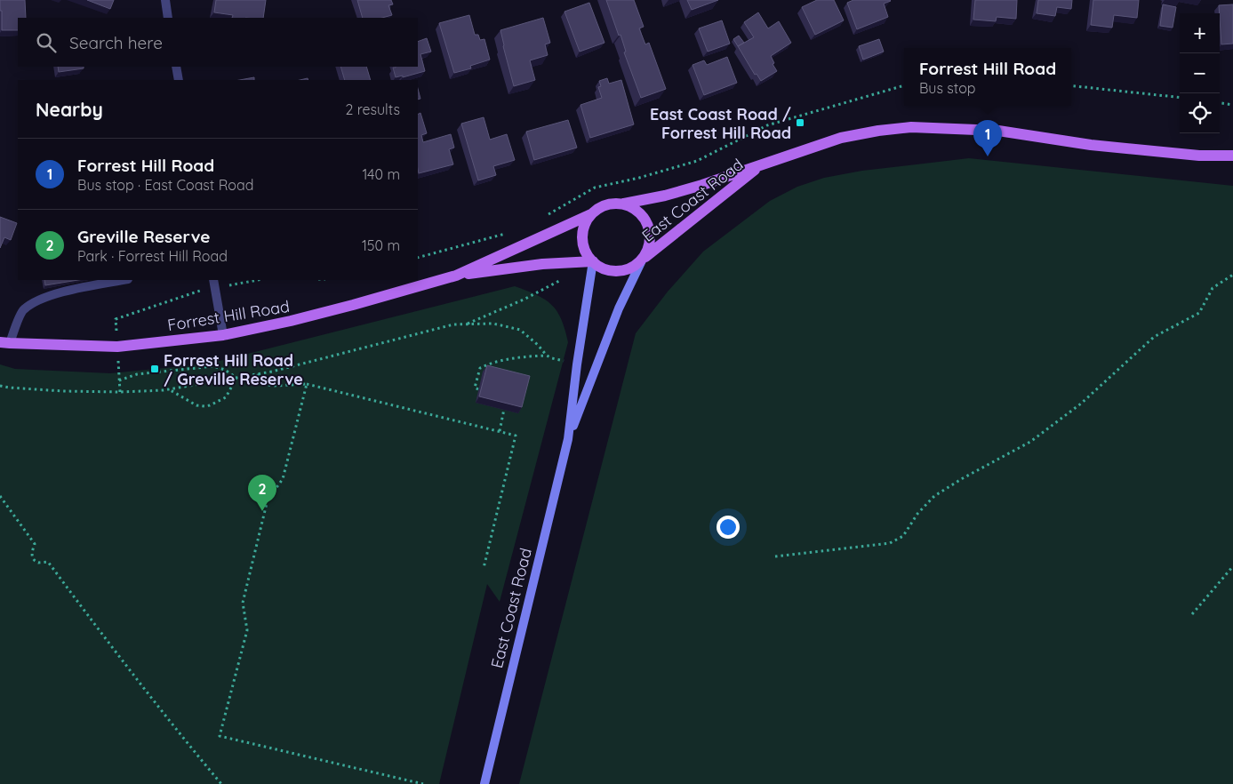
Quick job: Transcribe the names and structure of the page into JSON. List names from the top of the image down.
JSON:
{
  "streets": {
    "main road": ["East Coast Road", "Forrest Hill Road"]
  },
  "crossings": [
    ["East Coast Road", "Forrest Hill Road"]
  ],
  "places": {
    "transit": ["East Coast Road / Forrest Hill Road", "Forrest Hill Road / Greville Reserve"]
  },
  "page": {
    "map_buttons": ["+", "−"],
    "search": "Search here",
    "popup": ["Forrest Hill Road", "Bus stop"],
    "heading": ["Nearby", "2 results"],
    "pins": ["1", "2"],
    "list": [
      {
        "mark": "1",
        "name": "Forrest Hill Road",
        "note": "Bus stop · East Coast Road",
        "value": "140 m"
      },
      {
        "mark": "2",
        "name": "Greville Reserve",
        "note": "Park · Forrest Hill Road",
        "value": "150 m"
      }
    ]
  }
}
